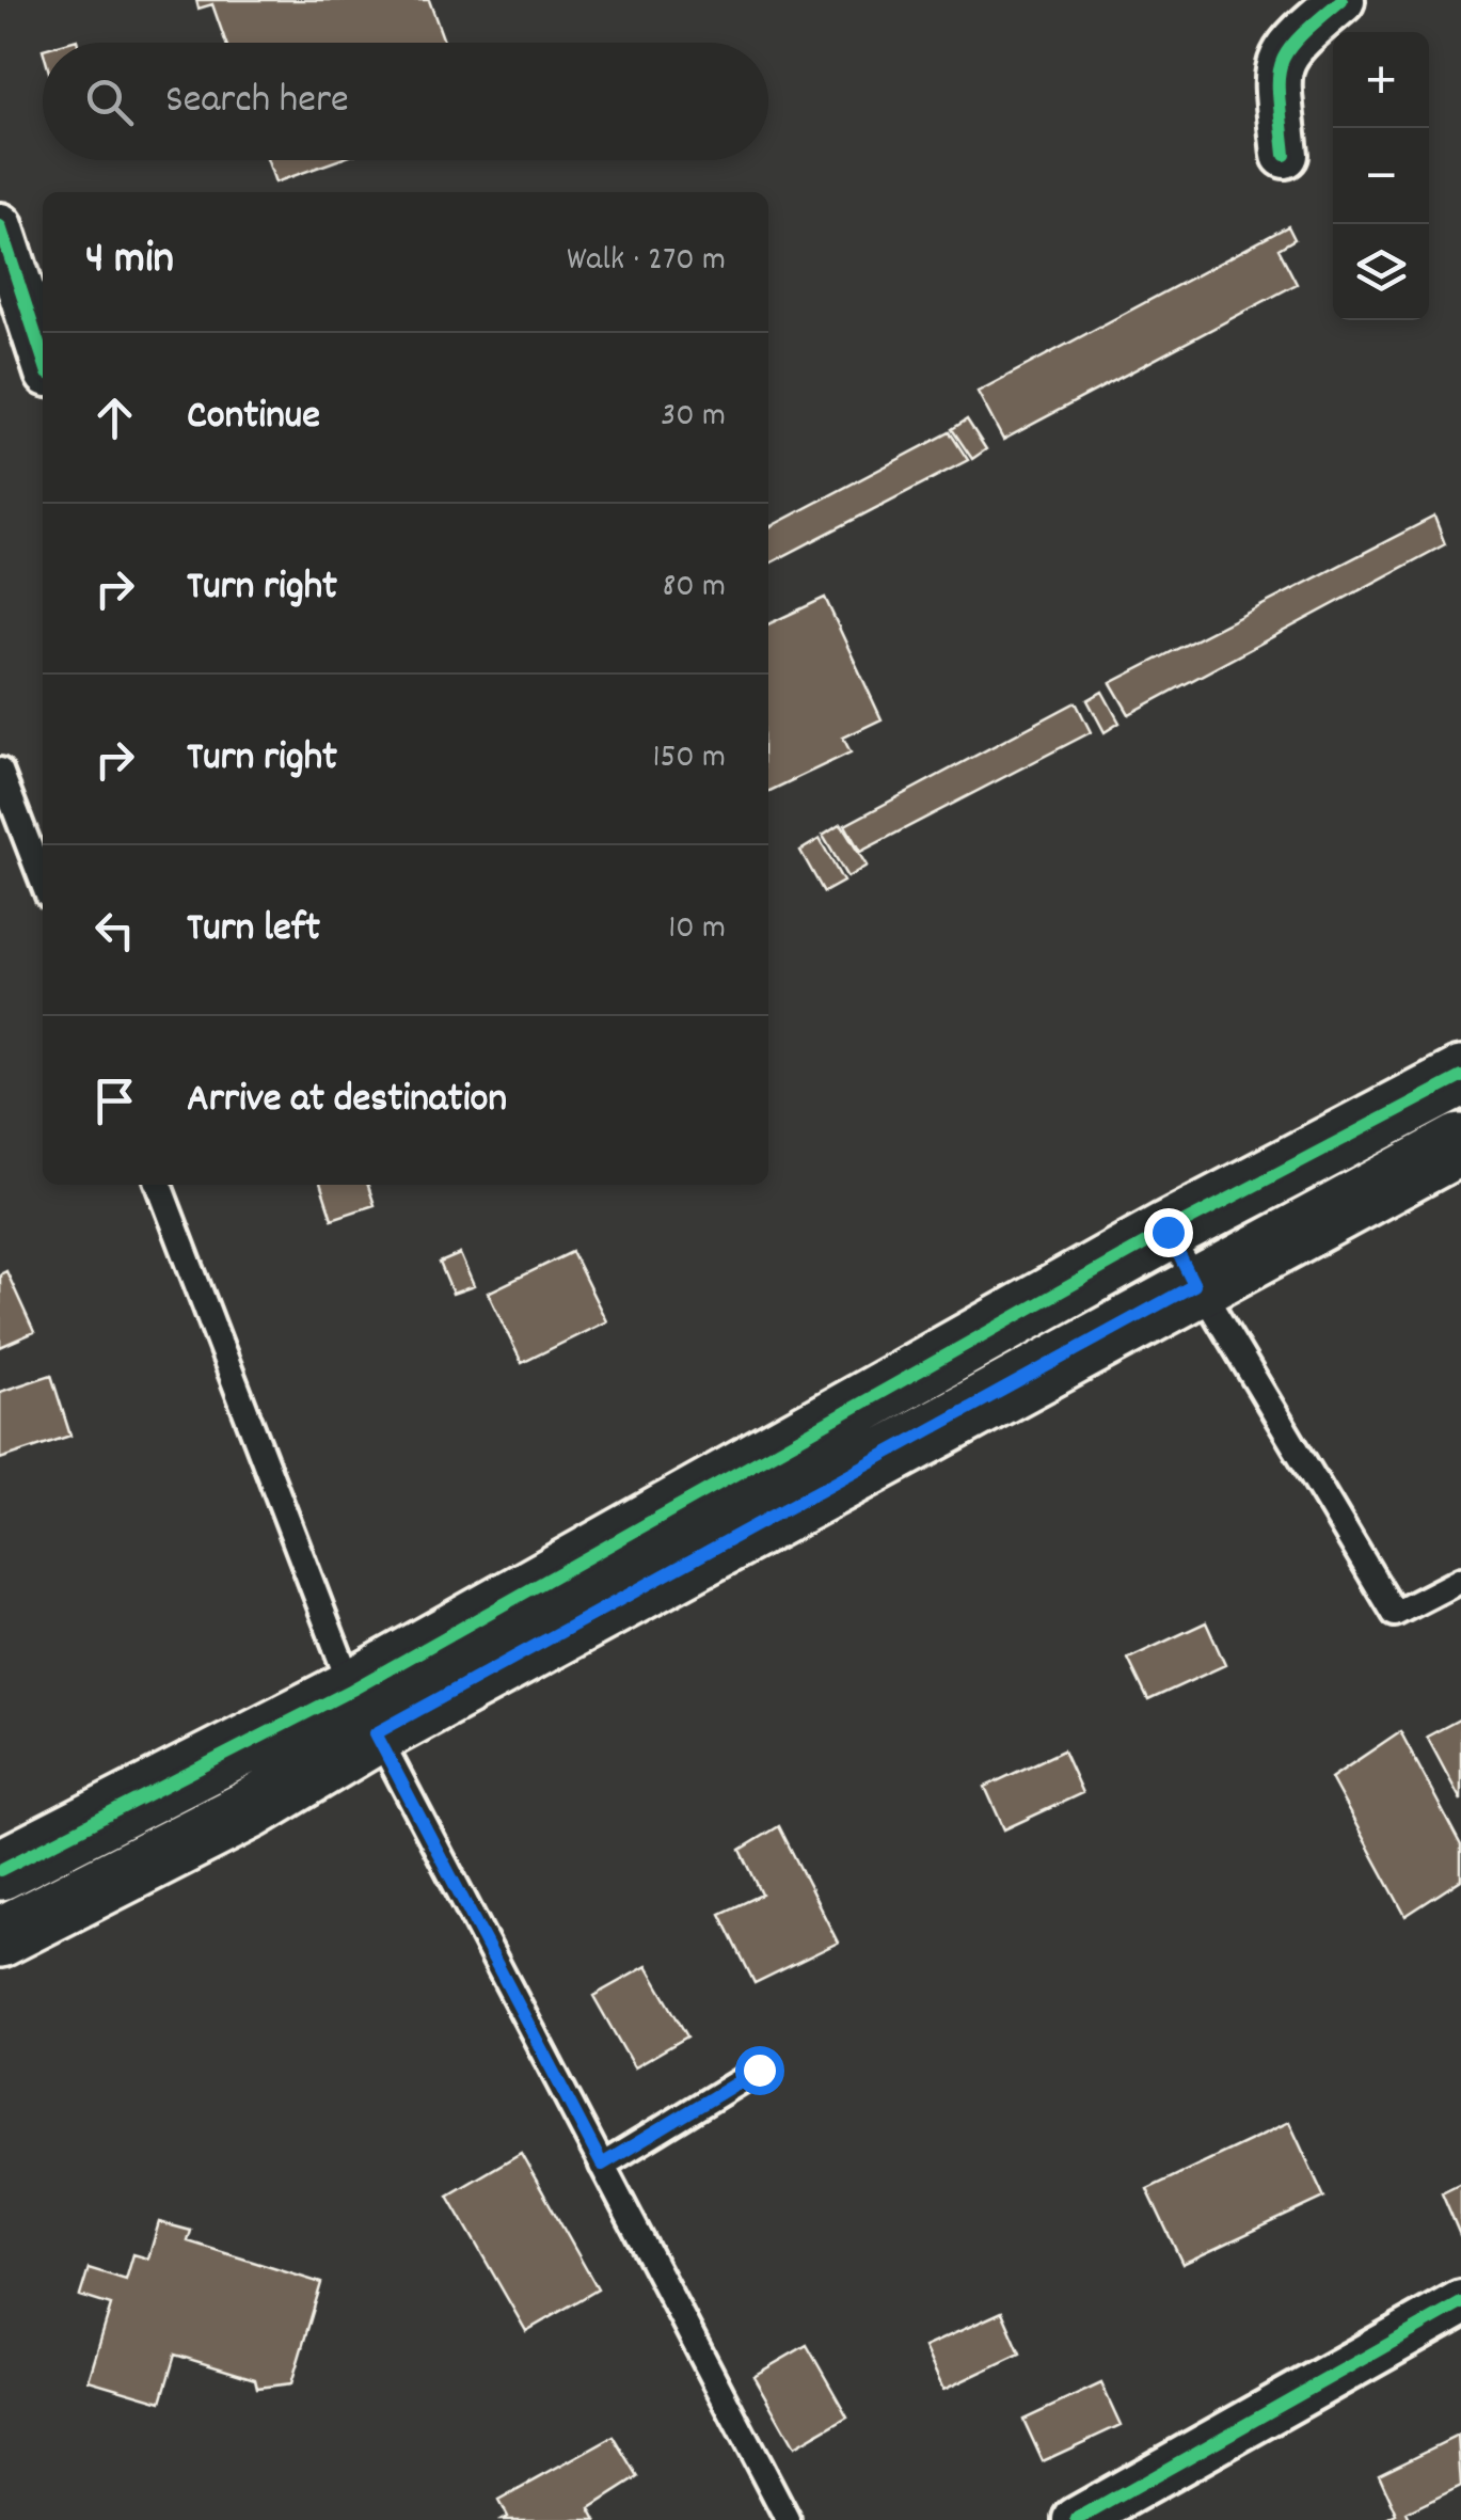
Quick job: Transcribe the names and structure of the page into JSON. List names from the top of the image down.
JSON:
{
  "page": {
    "map_buttons": ["+", "−"],
    "search": "Search here",
    "heading": ["4 min", "Walk · 270 m"],
    "list": [
      ["Continue", "30 m"],
      ["Turn right", "80 m"],
      ["Turn right", "150 m"],
      ["Turn left", "10 m"],
      "Arrive at destination"
    ]
  }
}
